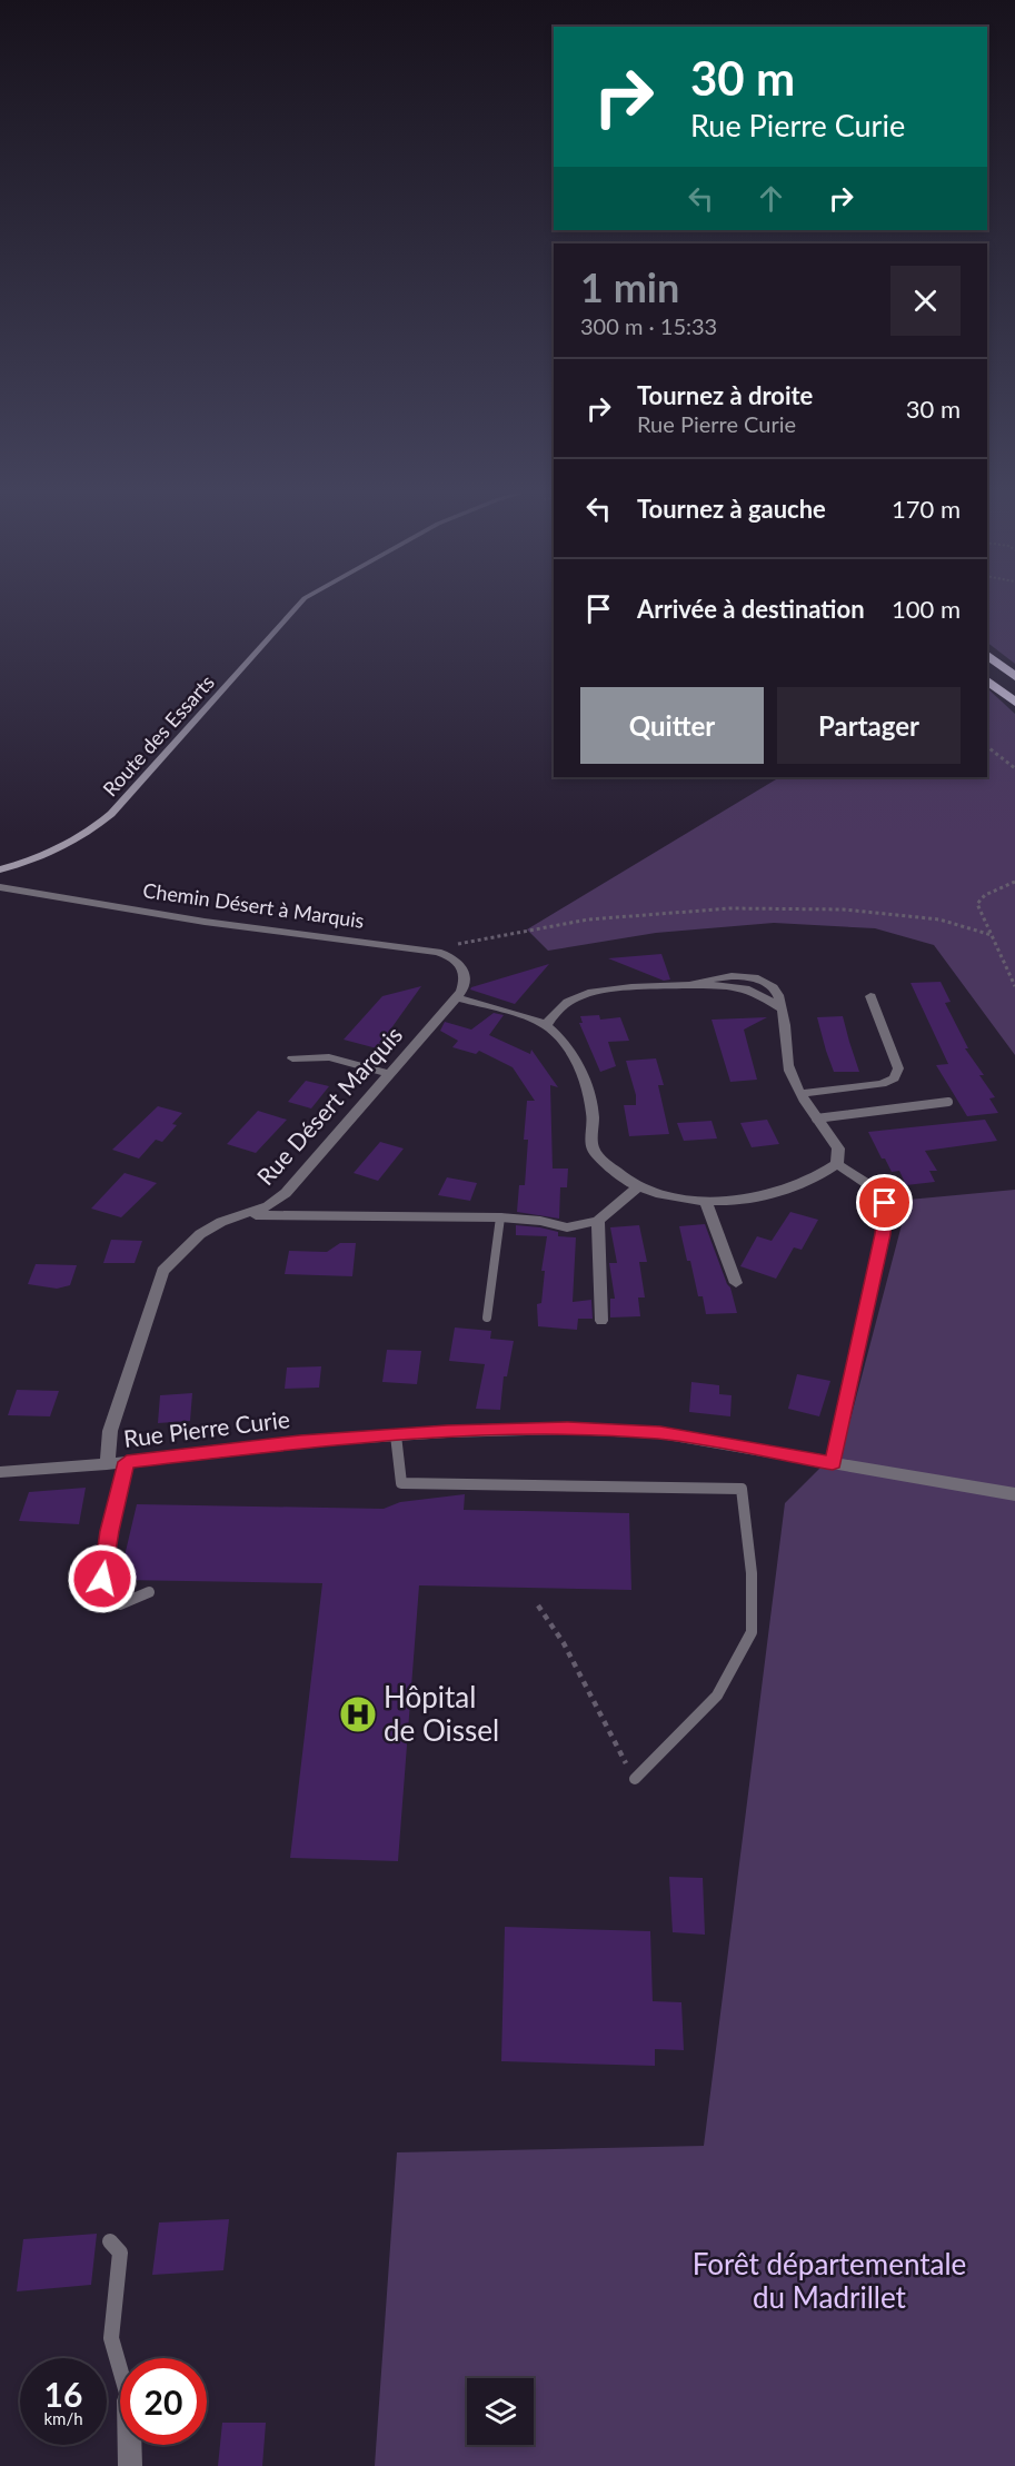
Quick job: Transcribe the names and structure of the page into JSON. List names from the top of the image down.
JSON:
{
  "streets": {
    "main road": ["Route des Essarts"],
    "street": ["Chemin Désert à Marquis", "Rue Désert Marquis", "Rue Pierre Curie"]
  },
  "crossings": [
    ["Chemin Désert à Marquis", "Rue Désert Marquis"],
    ["Rue Désert Marquis", "Rue Pierre Curie"]
  ],
  "parks": ["Forêt départementale du Madrillet"],
  "places": {
    "hospital": ["Hôpital de Oissel"]
  },
  "page": {
    "turn": ["30 m", "Rue Pierre Curie"],
    "heading": ["1 min", "300 m · 15:33"],
    "list": [
      {
        "name": "Tournez à droite",
        "note": "Rue Pierre Curie",
        "value": "30 m"
      },
      {
        "name": "Tournez à gauche",
        "value": "170 m"
      },
      {
        "name": "Arrivée à destination",
        "value": "100 m"
      }
    ],
    "buttons": ["Quitter", "Partager"],
    "speed": "16 km/h",
    "limit": "20"
  }
}
